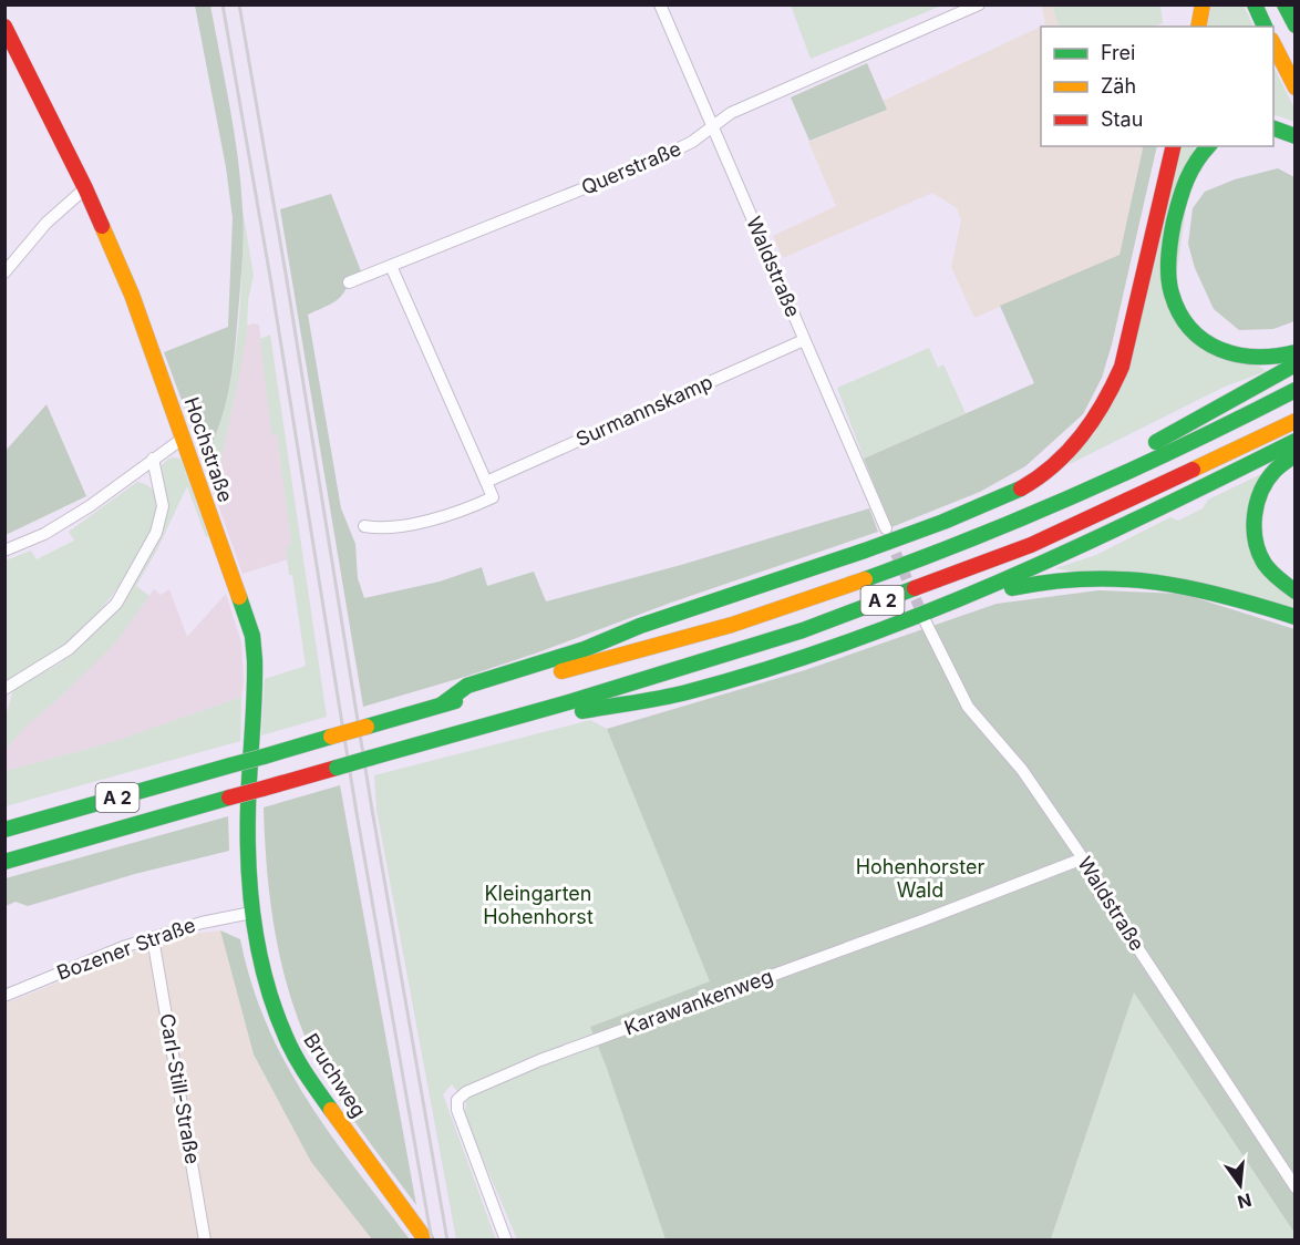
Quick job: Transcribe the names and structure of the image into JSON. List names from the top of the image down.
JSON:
{
  "streets": {
    "main road": ["Hochstraße", "A 2", "Bruchweg"],
    "street": [
      "Querstraße",
      "Waldstraße",
      "Surmannskamp",
      "Bozener Straße",
      "Karawankenweg",
      "Carl-Still-Straße"
    ]
  },
  "crossings": [
    ["Querstraße", "Waldstraße"],
    ["Waldstraße", "Surmannskamp"],
    ["Waldstraße", "Karawankenweg"],
    ["Hochstraße", "Bozener Straße"],
    ["Hochstraße", "Bruchweg"],
    ["Bozener Straße", "Bruchweg"],
    ["Bozener Straße", "Carl-Still-Straße"]
  ],
  "parks": ["Hohenhorster Wald", "Kleingarten Hohenhorst"],
  "legend": ["Frei", "Zäh", "Stau"],
  "north": "bottom"
}
